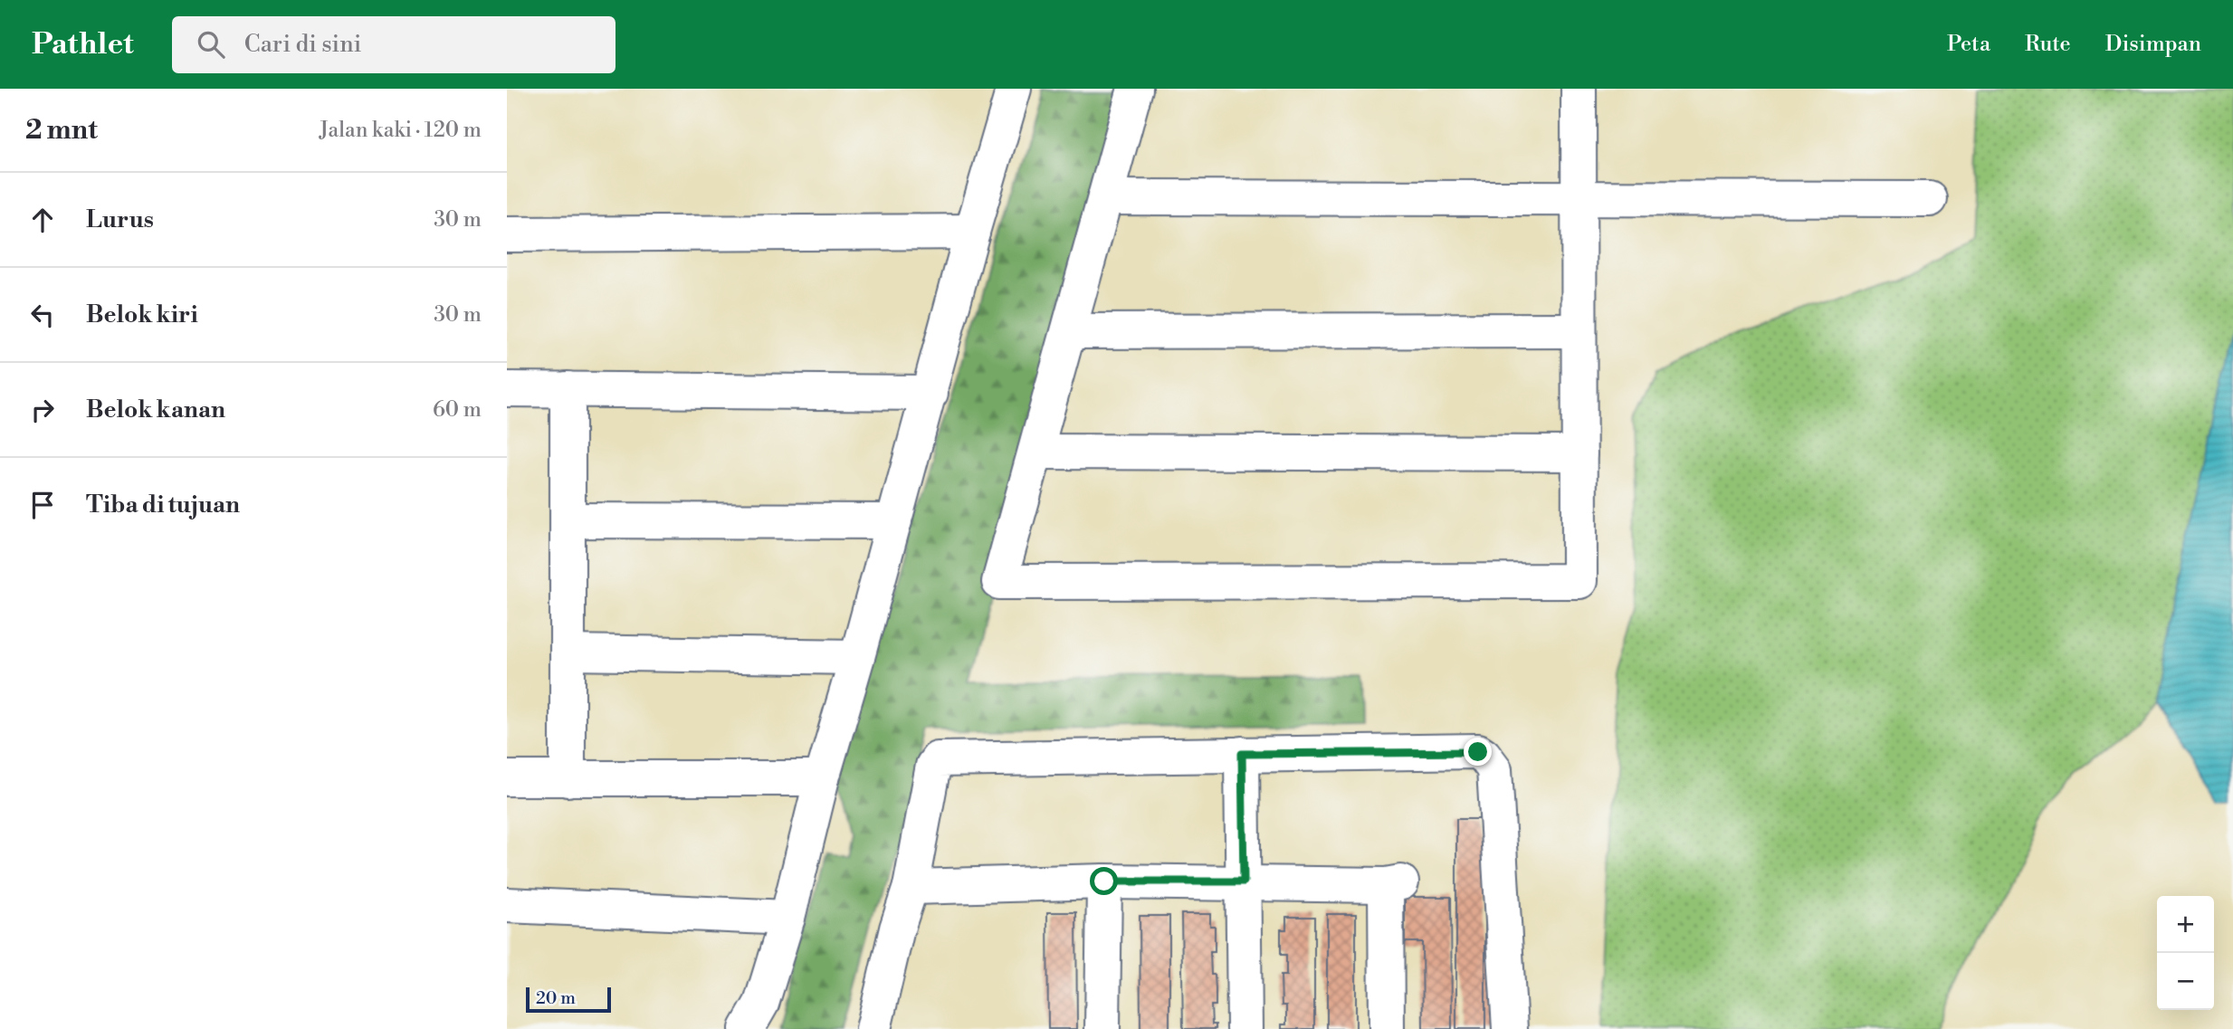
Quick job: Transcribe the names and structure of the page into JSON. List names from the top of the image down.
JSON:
{
  "scale_bar": "20 m",
  "page": {
    "header": "Pathlet",
    "search": "Cari di sini",
    "nav": ["Peta", "Rute", "Disimpan"],
    "heading": ["2 mnt", "Jalan kaki · 120 m"],
    "list": [
      ["Lurus", "30 m"],
      ["Belok kiri", "30 m"],
      ["Belok kanan", "60 m"],
      "Tiba di tujuan"
    ],
    "map_buttons": ["+", "−"],
    "scale": "20 m"
  }
}
